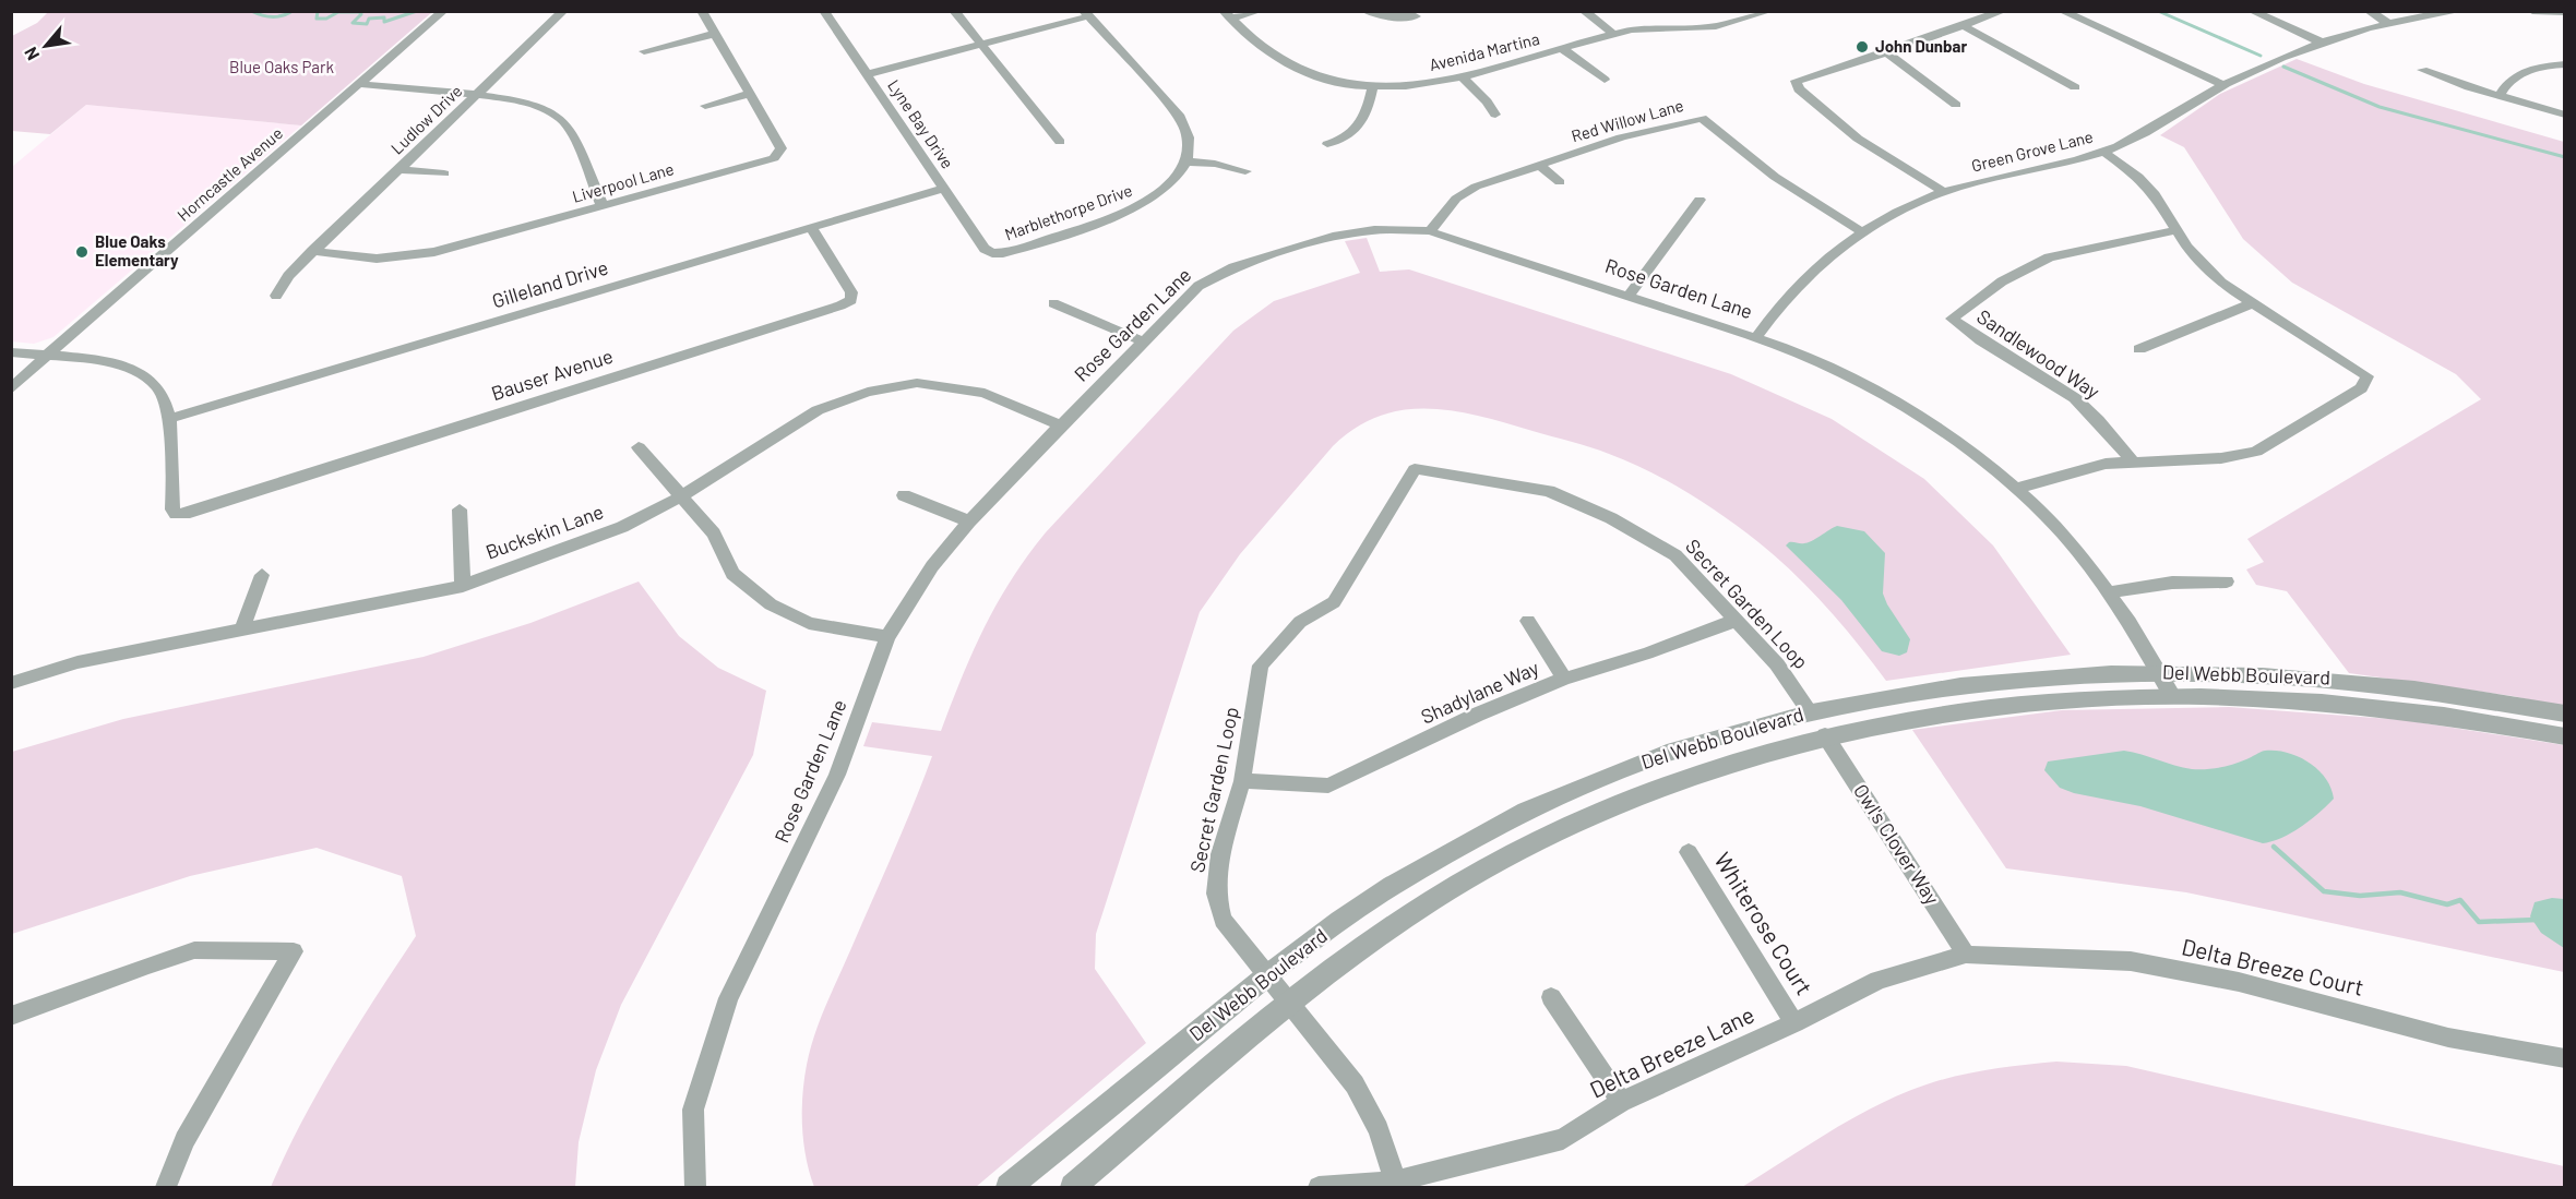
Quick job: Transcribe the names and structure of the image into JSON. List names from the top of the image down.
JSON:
{
  "streets": {
    "street": [
      "Avenida Martina",
      "Ludlow Drive",
      "Red Willow Lane",
      "Lyne Bay Drive",
      "Green Grove Lane",
      "Horncastle Avenue",
      "Liverpool Lane",
      "Marblethorpe Drive",
      "Gilleland Drive",
      "Rose Garden Lane",
      "Sandlewood Way",
      "Bauser Avenue",
      "Buckskin Lane",
      "Secret Garden Loop",
      "Del Webb Boulevard",
      "Shadylane Way",
      "Owl's Clover Way",
      "Whiterose Court",
      "Delta Breeze Court",
      "Delta Breeze Lane"
    ]
  },
  "crossings": [
    ["Ludlow Drive", "Liverpool Lane"],
    ["Red Willow Lane", "Green Grove Lane"],
    ["Red Willow Lane", "Rose Garden Lane"],
    ["Lyne Bay Drive", "Marblethorpe Drive"],
    ["Lyne Bay Drive", "Gilleland Drive"],
    ["Green Grove Lane", "Rose Garden Lane"],
    ["Gilleland Drive", "Bauser Avenue"],
    ["Rose Garden Lane", "Buckskin Lane"],
    ["Rose Garden Lane", "Del Webb Boulevard"],
    ["Secret Garden Loop", "Del Webb Boulevard"],
    ["Secret Garden Loop", "Shadylane Way"],
    ["Secret Garden Loop", "Delta Breeze Lane"],
    ["Del Webb Boulevard", "Owl's Clover Way"],
    ["Owl's Clover Way", "Delta Breeze Court"],
    ["Owl's Clover Way", "Delta Breeze Lane"],
    ["Whiterose Court", "Delta Breeze Lane"],
    ["Delta Breeze Court", "Delta Breeze Lane"]
  ],
  "parks": ["Blue Oaks Park"],
  "places": ["John Dunbar", "Blue Oaks Elementary"],
  "north": "bottom left"
}
